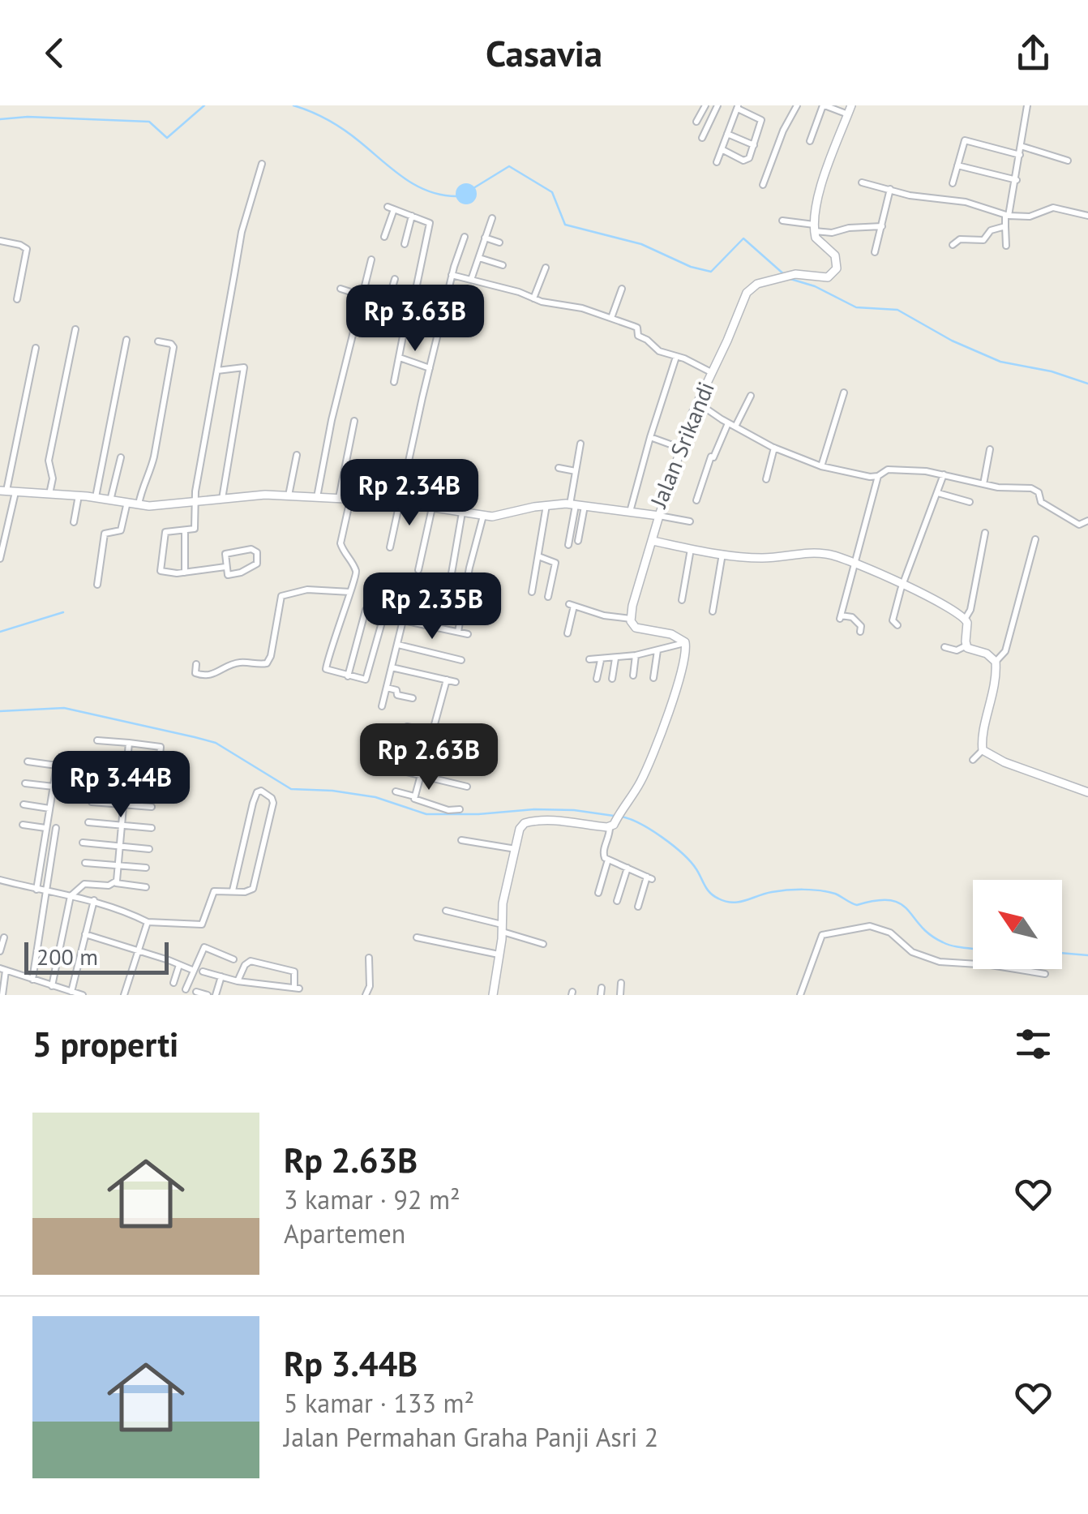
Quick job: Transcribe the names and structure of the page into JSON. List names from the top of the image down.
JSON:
{
  "streets": {
    "street": ["Jalan Srikandi"]
  },
  "scale_bar": "200 m",
  "north": "top left",
  "page": {
    "header": "Casavia",
    "price": [
      "Rp 3.63B",
      "Rp 2.34B",
      "Rp 2.35B",
      "Rp 2.63B",
      "Rp 3.44B"
    ],
    "scale": "200 m",
    "heading": "5 properti",
    "list": [
      {
        "name": "Rp 2.63B",
        "note": "3 kamar · 92 m² · Apartemen"
      },
      {
        "name": "Rp 3.44B",
        "note": "5 kamar · 133 m² · Jalan Permahan Graha Panji Asri 2"
      }
    ]
  }
}
